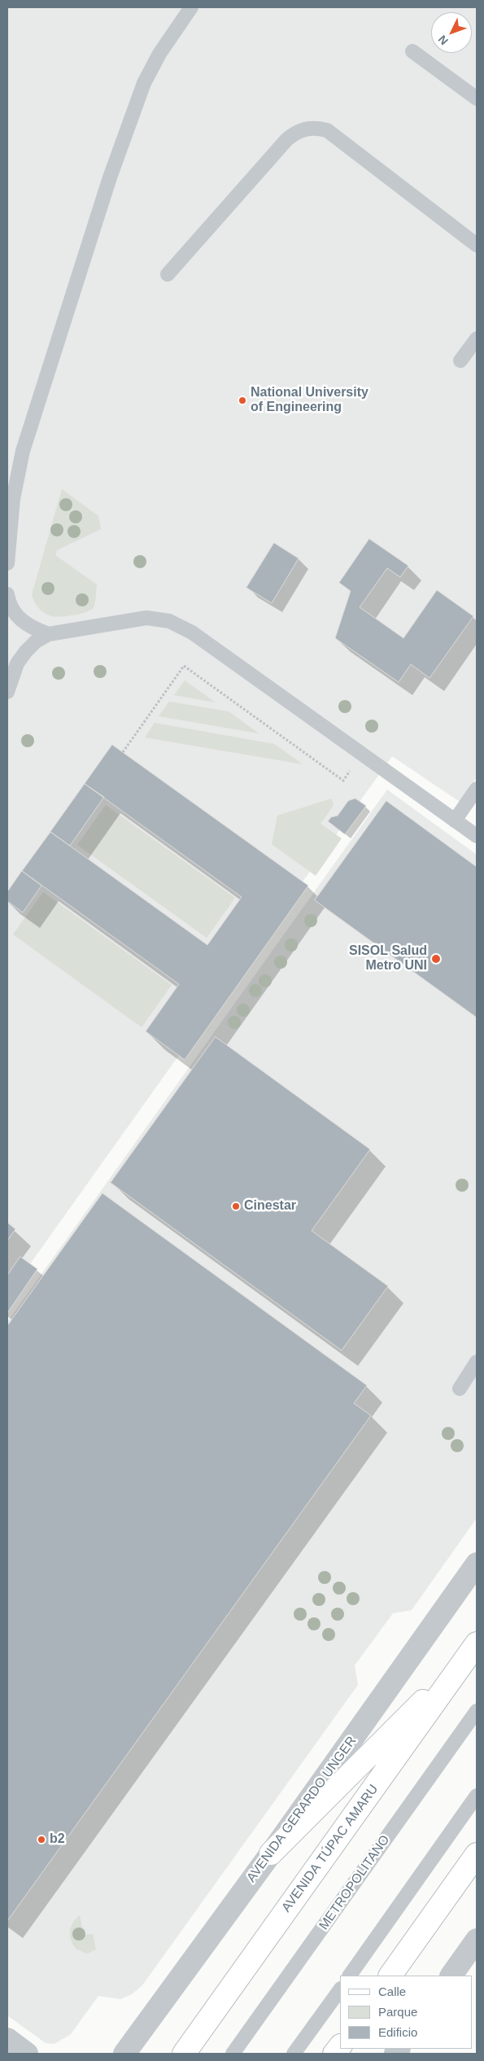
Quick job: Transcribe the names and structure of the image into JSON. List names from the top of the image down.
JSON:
{
  "streets": {
    "main road": ["AVENIDA TÚPAC AMARU"],
    "street": ["AVENIDA GERARDO UNGER"],
    "lane": ["METROPOLITANO"]
  },
  "places": [
    "National University of Engineering",
    "SISOL Salud Metro UNI",
    "Cinestar",
    "b2"
  ],
  "legend": ["Calle", "Parque", "Edificio"],
  "north": "bottom left"
}
